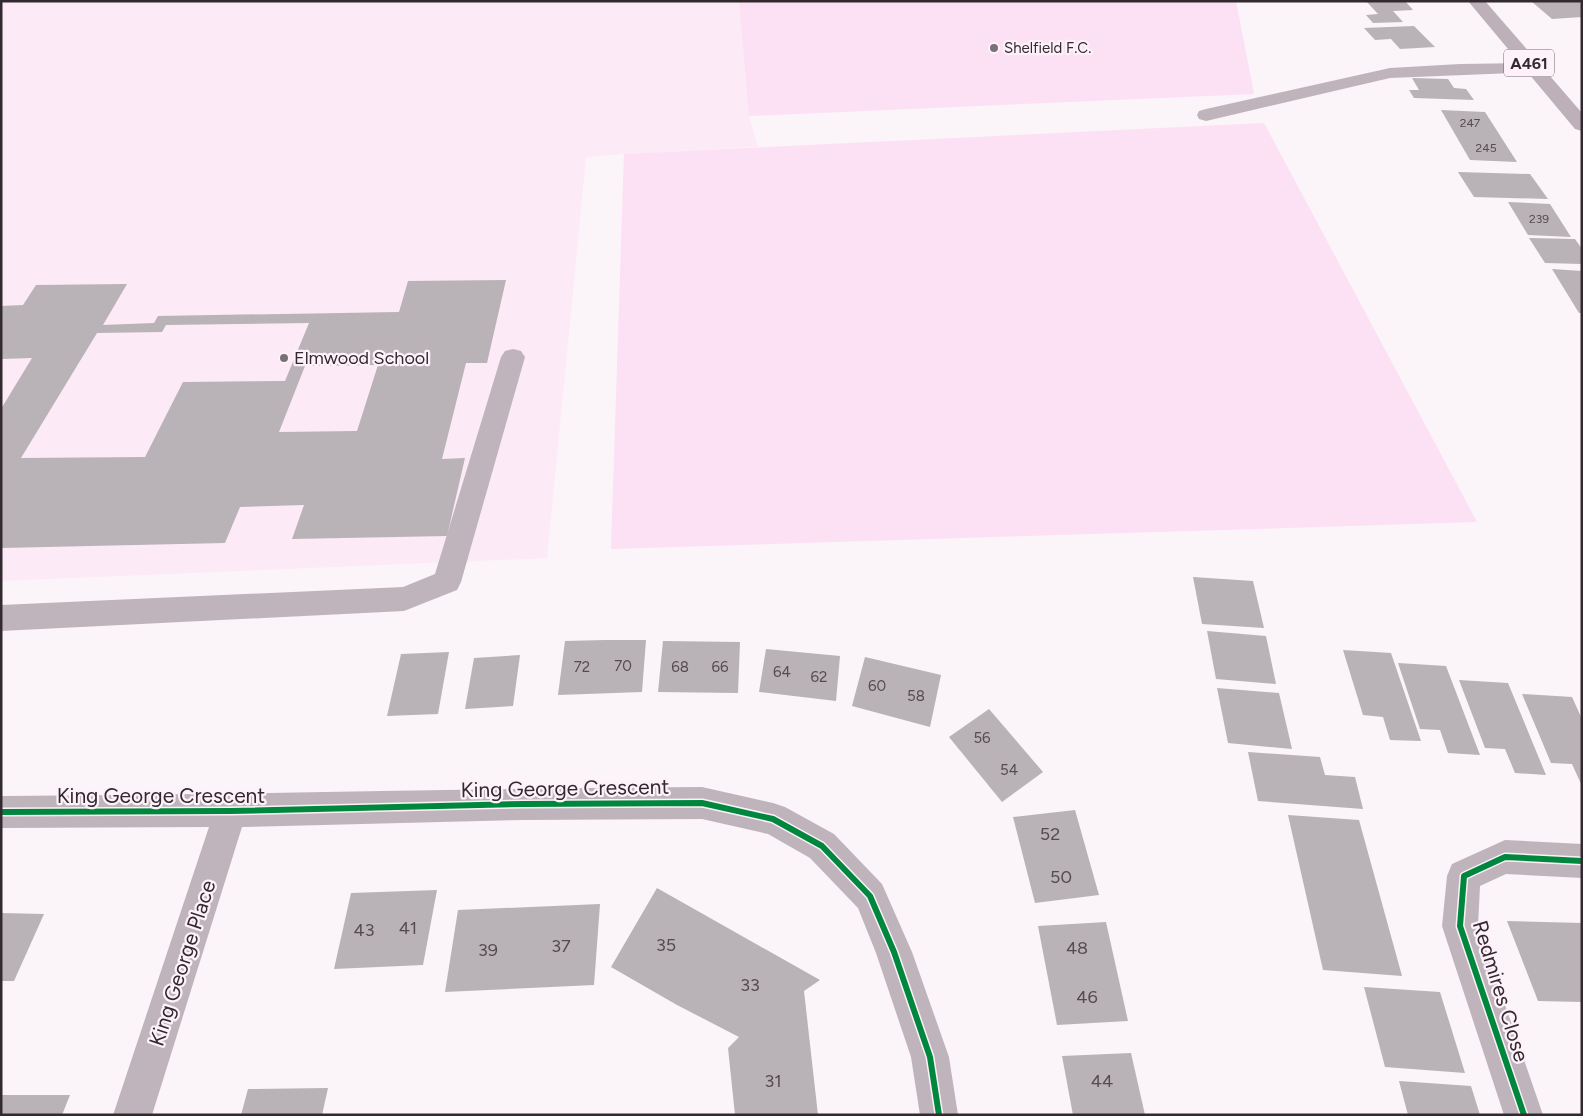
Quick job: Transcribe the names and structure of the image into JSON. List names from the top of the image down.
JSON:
{
  "streets": {
    "highway": ["A461"],
    "street": ["King George Crescent", "King George Place", "Redmires Close"]
  },
  "crossings": [
    ["King George Crescent", "King George Place"]
  ],
  "places": ["Shelfield F.C.", "Elmwood School"],
  "house_numbers": [
    "247",
    "245",
    "239",
    "70",
    "72",
    "68",
    "66",
    "64",
    "62",
    "60",
    "58",
    "56",
    "54",
    "52",
    "50",
    "41",
    "43",
    "35",
    "37",
    "48",
    "39",
    "33",
    "46",
    "31",
    "44"
  ]
}
